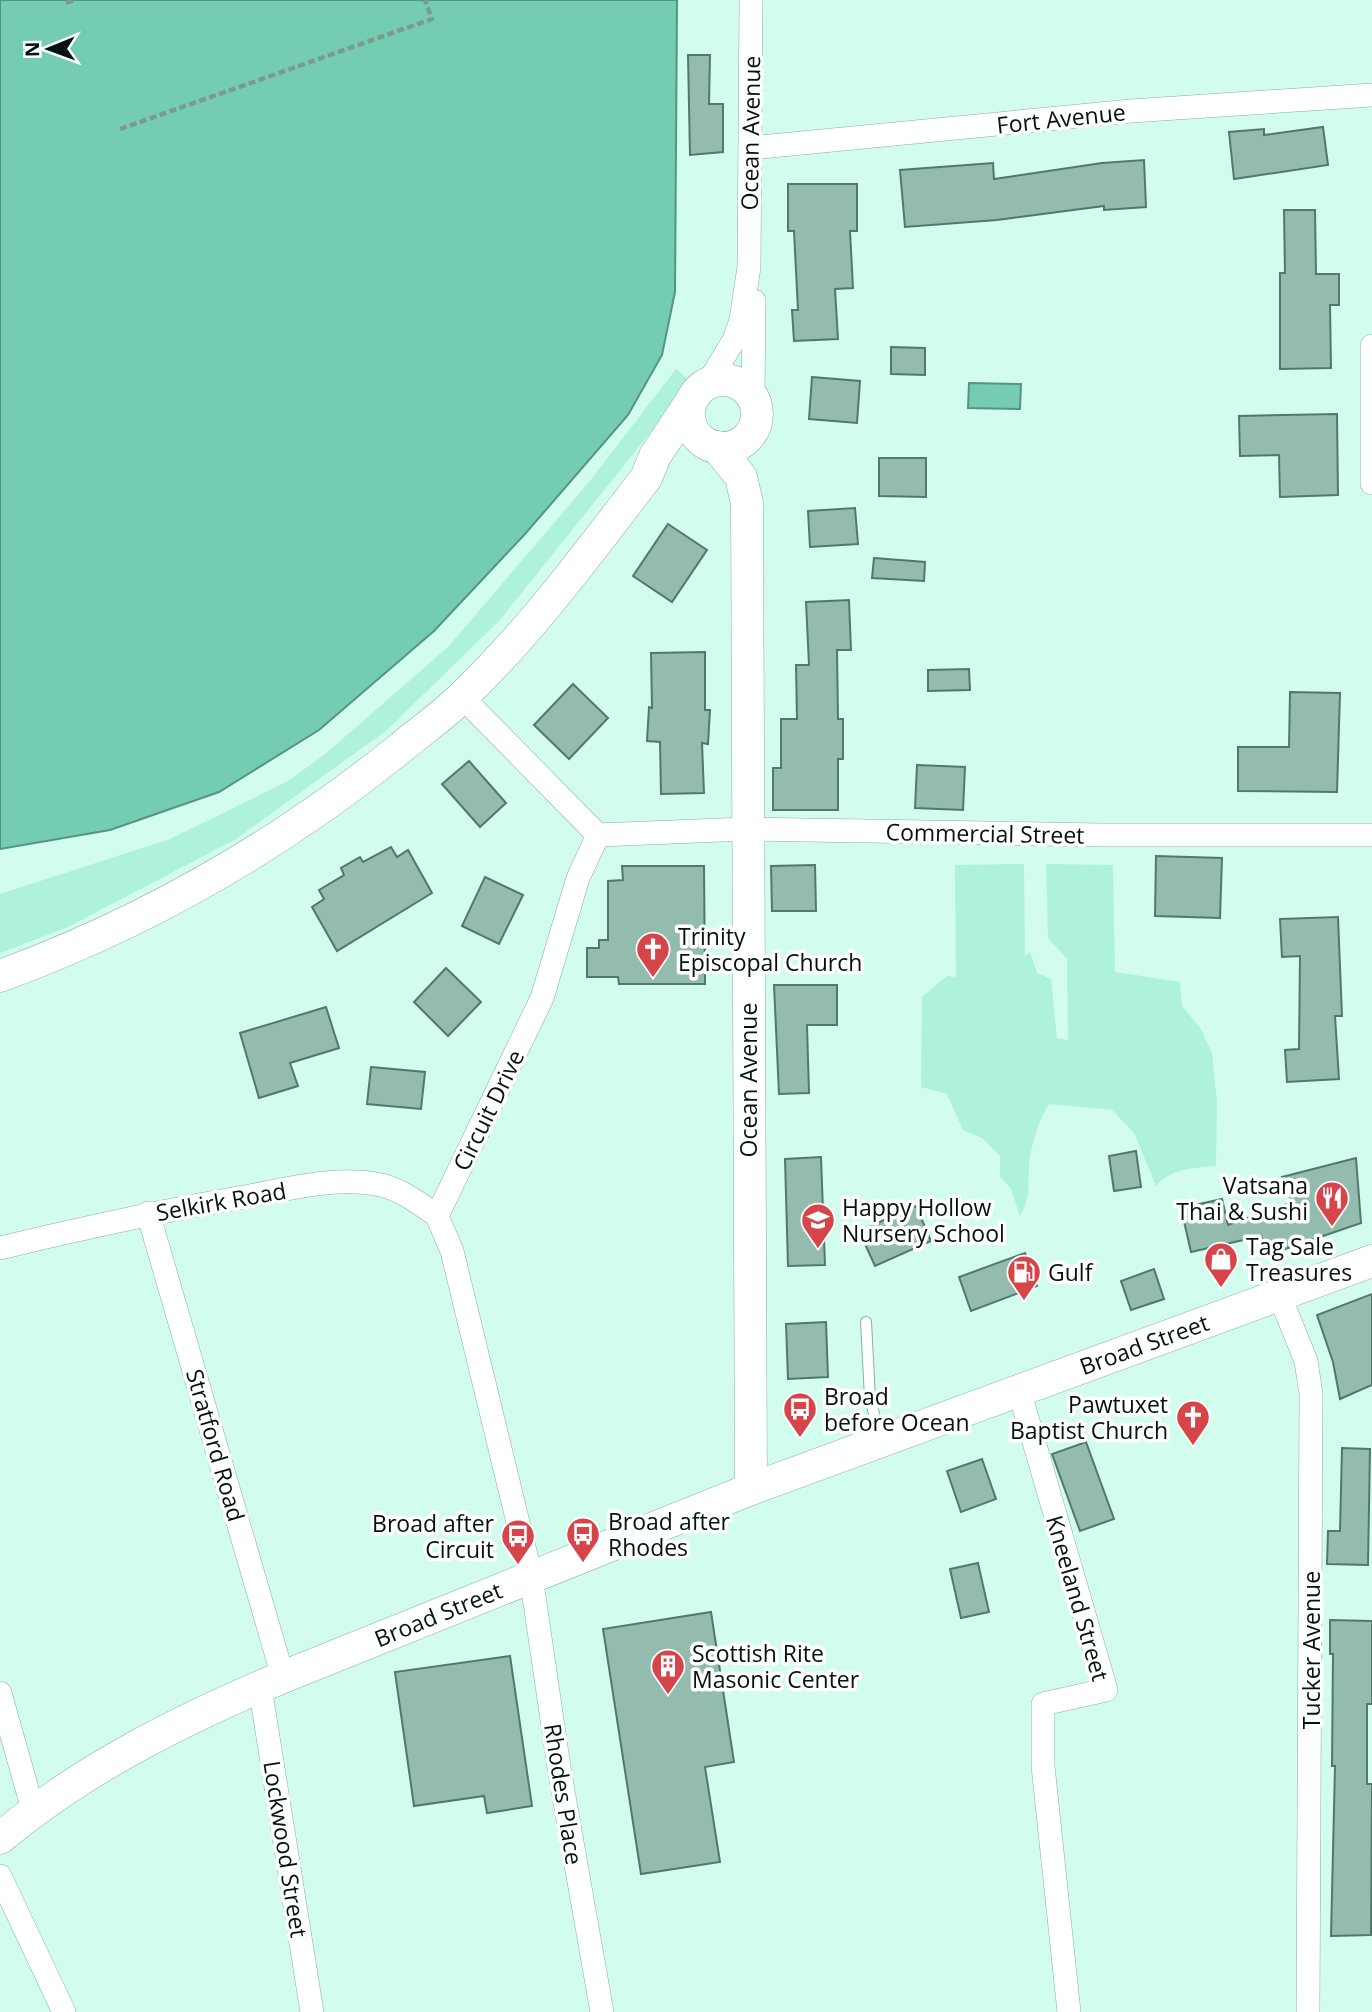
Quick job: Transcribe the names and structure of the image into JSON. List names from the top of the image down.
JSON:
{
  "streets": {
    "street": [
      "Fort Avenue",
      "Ocean Avenue",
      "Commercial Street",
      "Circuit Drive",
      "Selkirk Road",
      "Broad Street",
      "Stratford Road",
      "Kneeland Street",
      "Tucker Avenue",
      "Rhodes Place",
      "Lockwood Street"
    ]
  },
  "crossings": [
    ["Fort Avenue", "Ocean Avenue"],
    ["Ocean Avenue", "Commercial Street"],
    ["Ocean Avenue", "Broad Street"],
    ["Commercial Street", "Circuit Drive"],
    ["Circuit Drive", "Selkirk Road"],
    ["Selkirk Road", "Stratford Road"],
    ["Broad Street", "Stratford Road"],
    ["Broad Street", "Kneeland Street"],
    ["Broad Street", "Tucker Avenue"],
    ["Broad Street", "Rhodes Place"],
    ["Broad Street", "Lockwood Street"],
    ["Stratford Road", "Lockwood Street"]
  ],
  "places": {
    "church": ["Trinity Episcopal Church", "Pawtuxet Baptist Church"],
    "restaurant": ["Vatsana Thai & Sushi"],
    "school or university": ["Happy Hollow Nursery School"],
    "shop": ["Tag Sale Treasures"],
    "fuel station": ["Gulf"],
    "bus stop": ["Broad before Ocean", "Broad after Rhodes", "Broad after Circuit"],
    "building": ["Scottish Rite Masonic Center"]
  },
  "north": "left"
}
